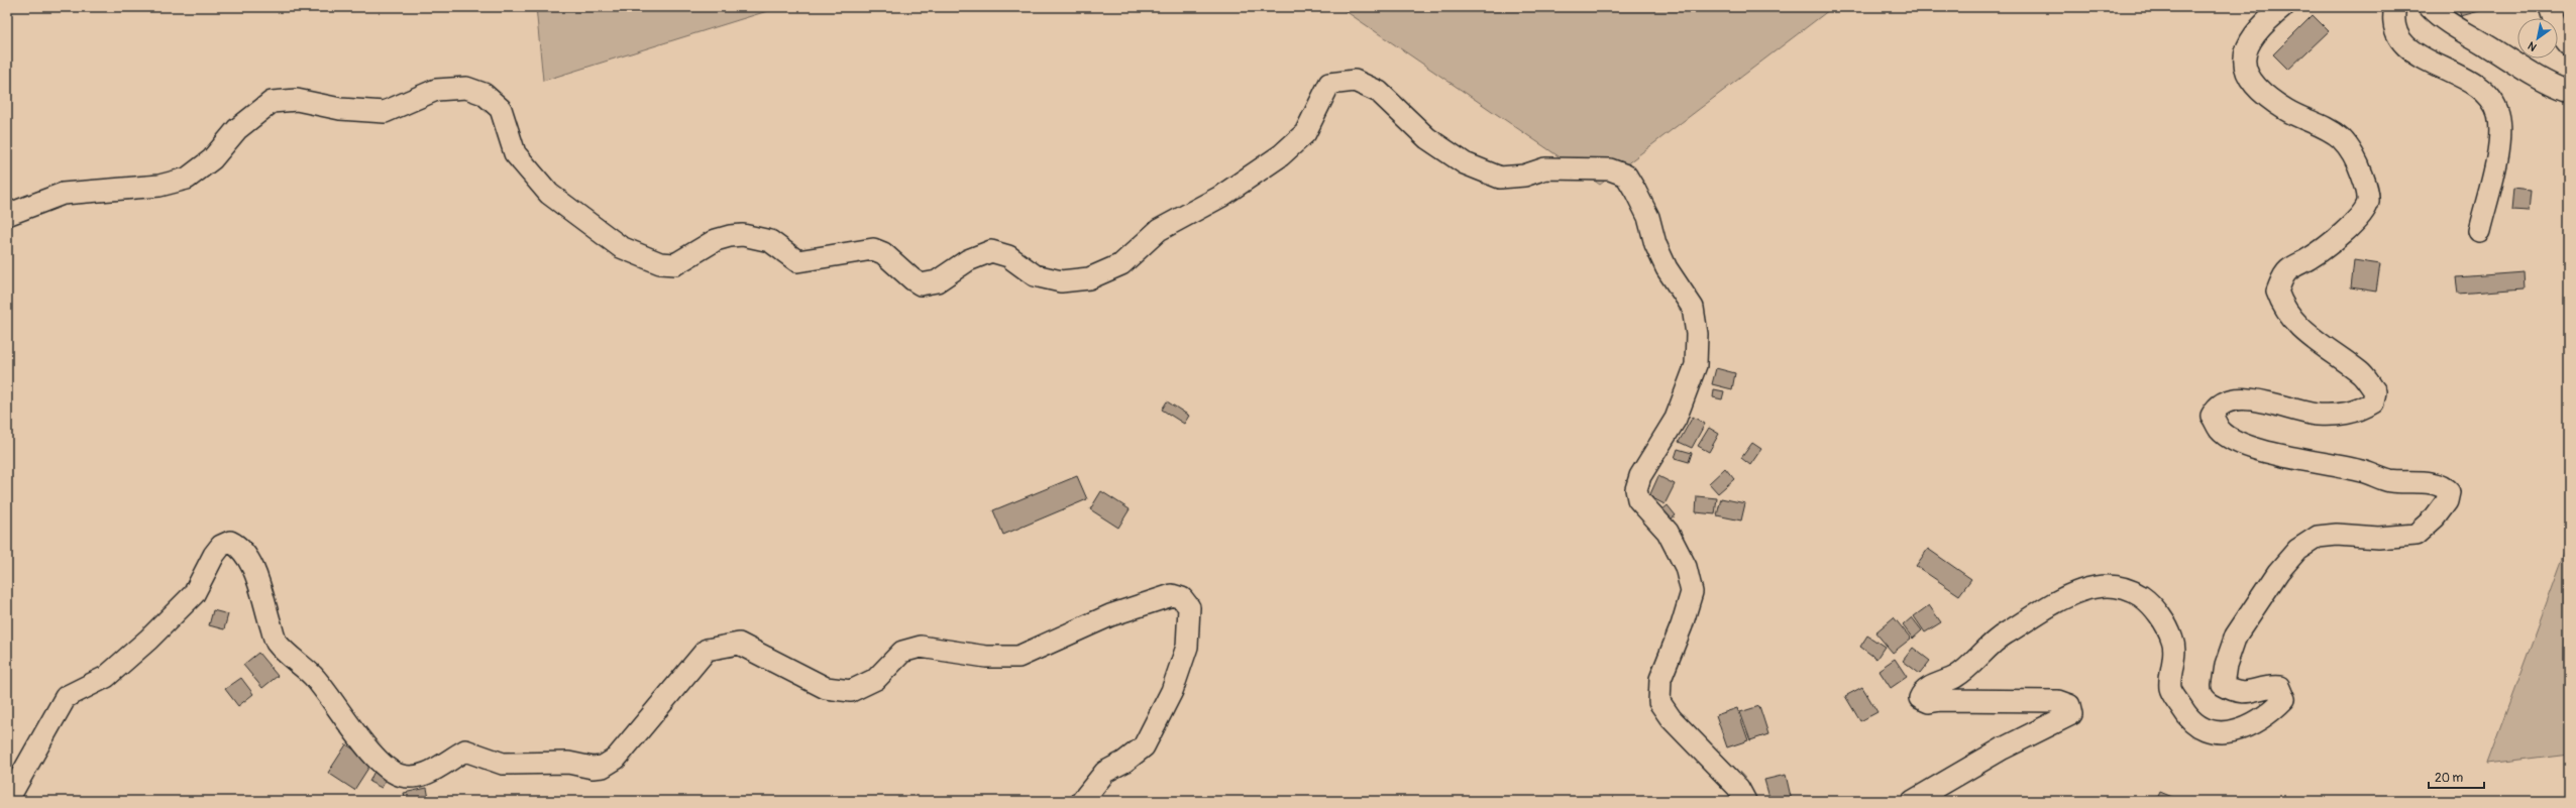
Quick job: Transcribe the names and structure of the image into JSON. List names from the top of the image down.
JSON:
{
  "scale_bar": "20 m",
  "north": "bottom left"
}
